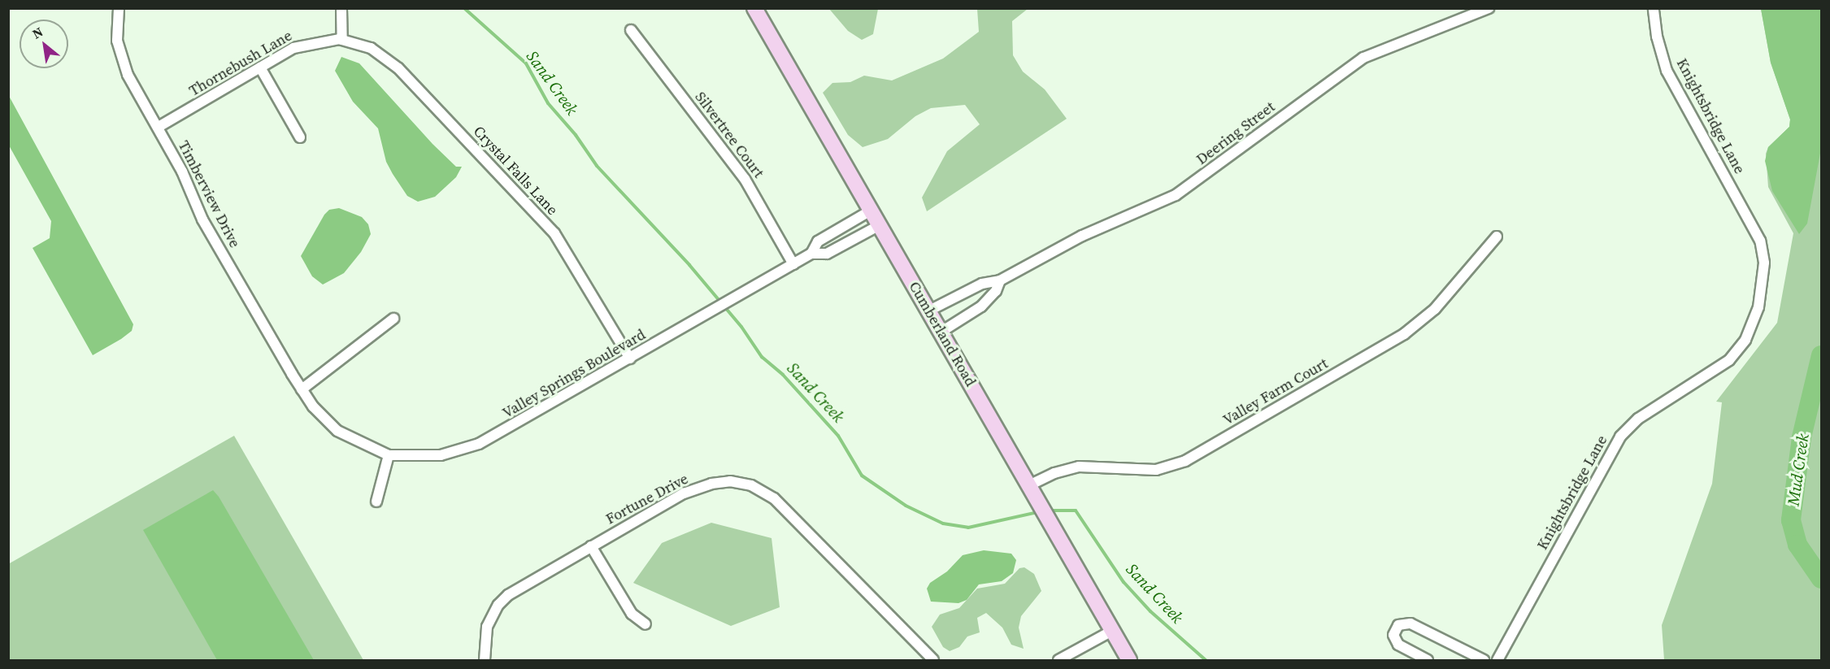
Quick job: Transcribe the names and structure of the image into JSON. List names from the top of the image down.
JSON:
{
  "streets": {
    "main road": ["Cumberland Road"],
    "street": [
      "Thornebush Lane",
      "Knightsbridge Lane",
      "Deering Street",
      "Silvertree Court",
      "Crystal Falls Lane",
      "Timberview Drive",
      "Valley Springs Boulevard",
      "Valley Farm Court",
      "Fortune Drive"
    ]
  },
  "crossings": [
    ["Thornebush Lane", "Crystal Falls Lane"],
    ["Thornebush Lane", "Timberview Drive"],
    ["Deering Street", "Cumberland Road"],
    ["Silvertree Court", "Valley Springs Boulevard"],
    ["Crystal Falls Lane", "Valley Springs Boulevard"],
    ["Timberview Drive", "Valley Springs Boulevard"],
    ["Cumberland Road", "Valley Springs Boulevard"],
    ["Cumberland Road", "Valley Farm Court"]
  ],
  "water": ["Sand Creek", "Mud Creek"],
  "north": "top left"
}
